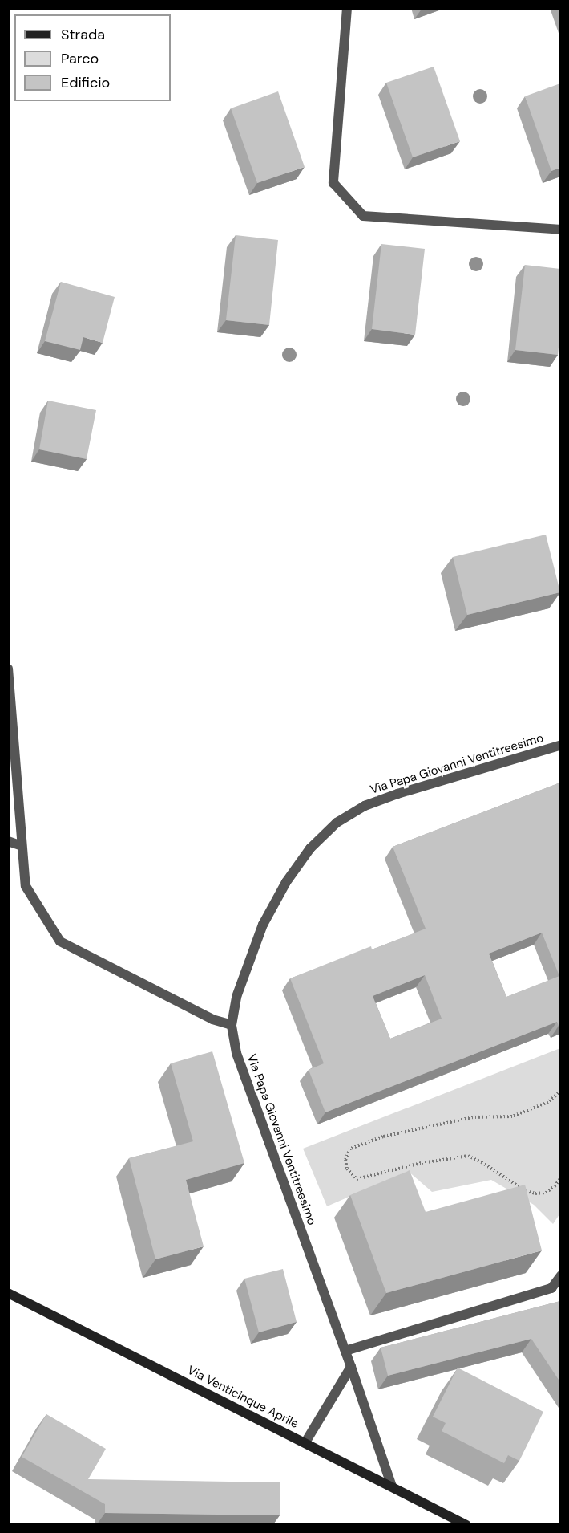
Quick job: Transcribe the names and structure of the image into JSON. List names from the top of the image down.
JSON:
{
  "streets": {
    "main road": ["Via Venticinque Aprile"],
    "street": ["Via Papa Giovanni Ventitreesimo"]
  },
  "crossings": [
    ["Via Papa Giovanni Ventitreesimo", "Via Venticinque Aprile"]
  ],
  "legend": ["Strada", "Parco", "Edificio"]
}
